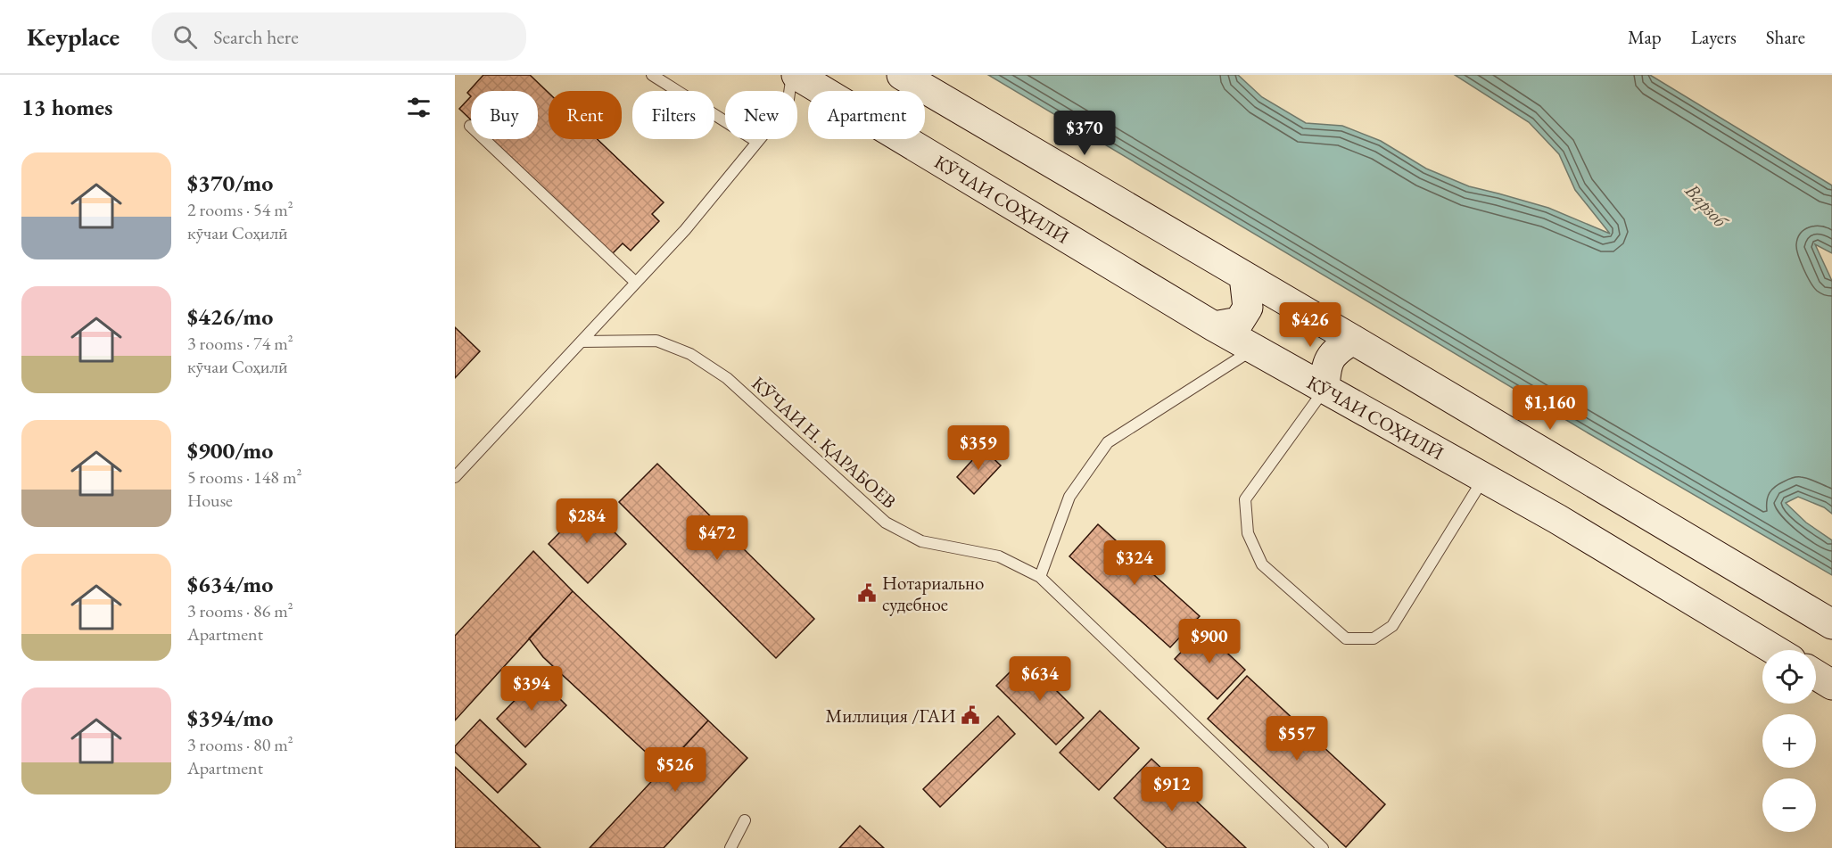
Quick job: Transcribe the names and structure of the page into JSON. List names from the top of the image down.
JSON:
{
  "streets": {
    "main road": ["КӮЧАИ СОҲИЛӢ"],
    "lane": ["КӮЧАИ Н. ҚАРАБОЕВ"]
  },
  "water": ["Варзоб"],
  "places": {
    "public building": ["Нотариально судебное", "Миллиция /ГАИ"]
  },
  "page": {
    "header": "Keyplace",
    "search": "Search here",
    "nav": ["Map", "Layers", "Share"],
    "heading": "13 homes",
    "chip": [
      "Buy",
      "Rent",
      "Filters",
      "New",
      "Apartment"
    ],
    "price": [
      "$370",
      "$426",
      "$1,160",
      "$359",
      "$284",
      "$472",
      "$324",
      "$900",
      "$634",
      "$394",
      "$557",
      "$526",
      "$912"
    ],
    "list": [
      {
        "name": "$370/mo",
        "note": "2 rooms · 54 m² · кӯчаи Соҳилӣ"
      },
      {
        "name": "$426/mo",
        "note": "3 rooms · 74 m² · кӯчаи Соҳилӣ"
      },
      {
        "name": "$900/mo",
        "note": "5 rooms · 148 m² · House"
      },
      {
        "name": "$634/mo",
        "note": "3 rooms · 86 m² · Apartment"
      },
      {
        "name": "$394/mo",
        "note": "3 rooms · 80 m² · Apartment"
      }
    ],
    "map_buttons": ["+", "−"]
  }
}
